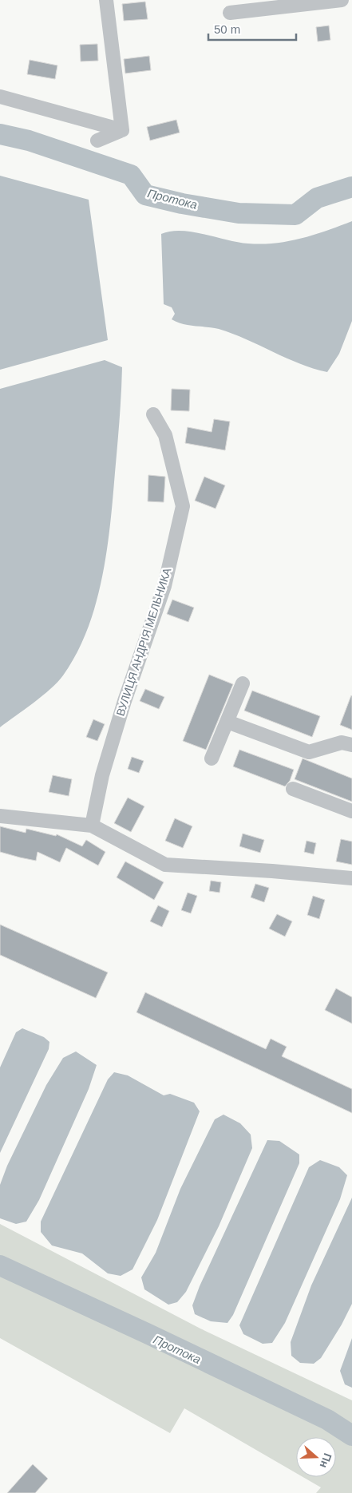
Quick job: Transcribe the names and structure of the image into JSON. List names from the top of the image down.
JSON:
{
  "streets": {
    "street": ["ВУЛИЦЯ АНДРІЯ МЕЛЬНИКА"]
  },
  "water": ["Протока"],
  "scale_bar": "50 m",
  "north": "right"
}
